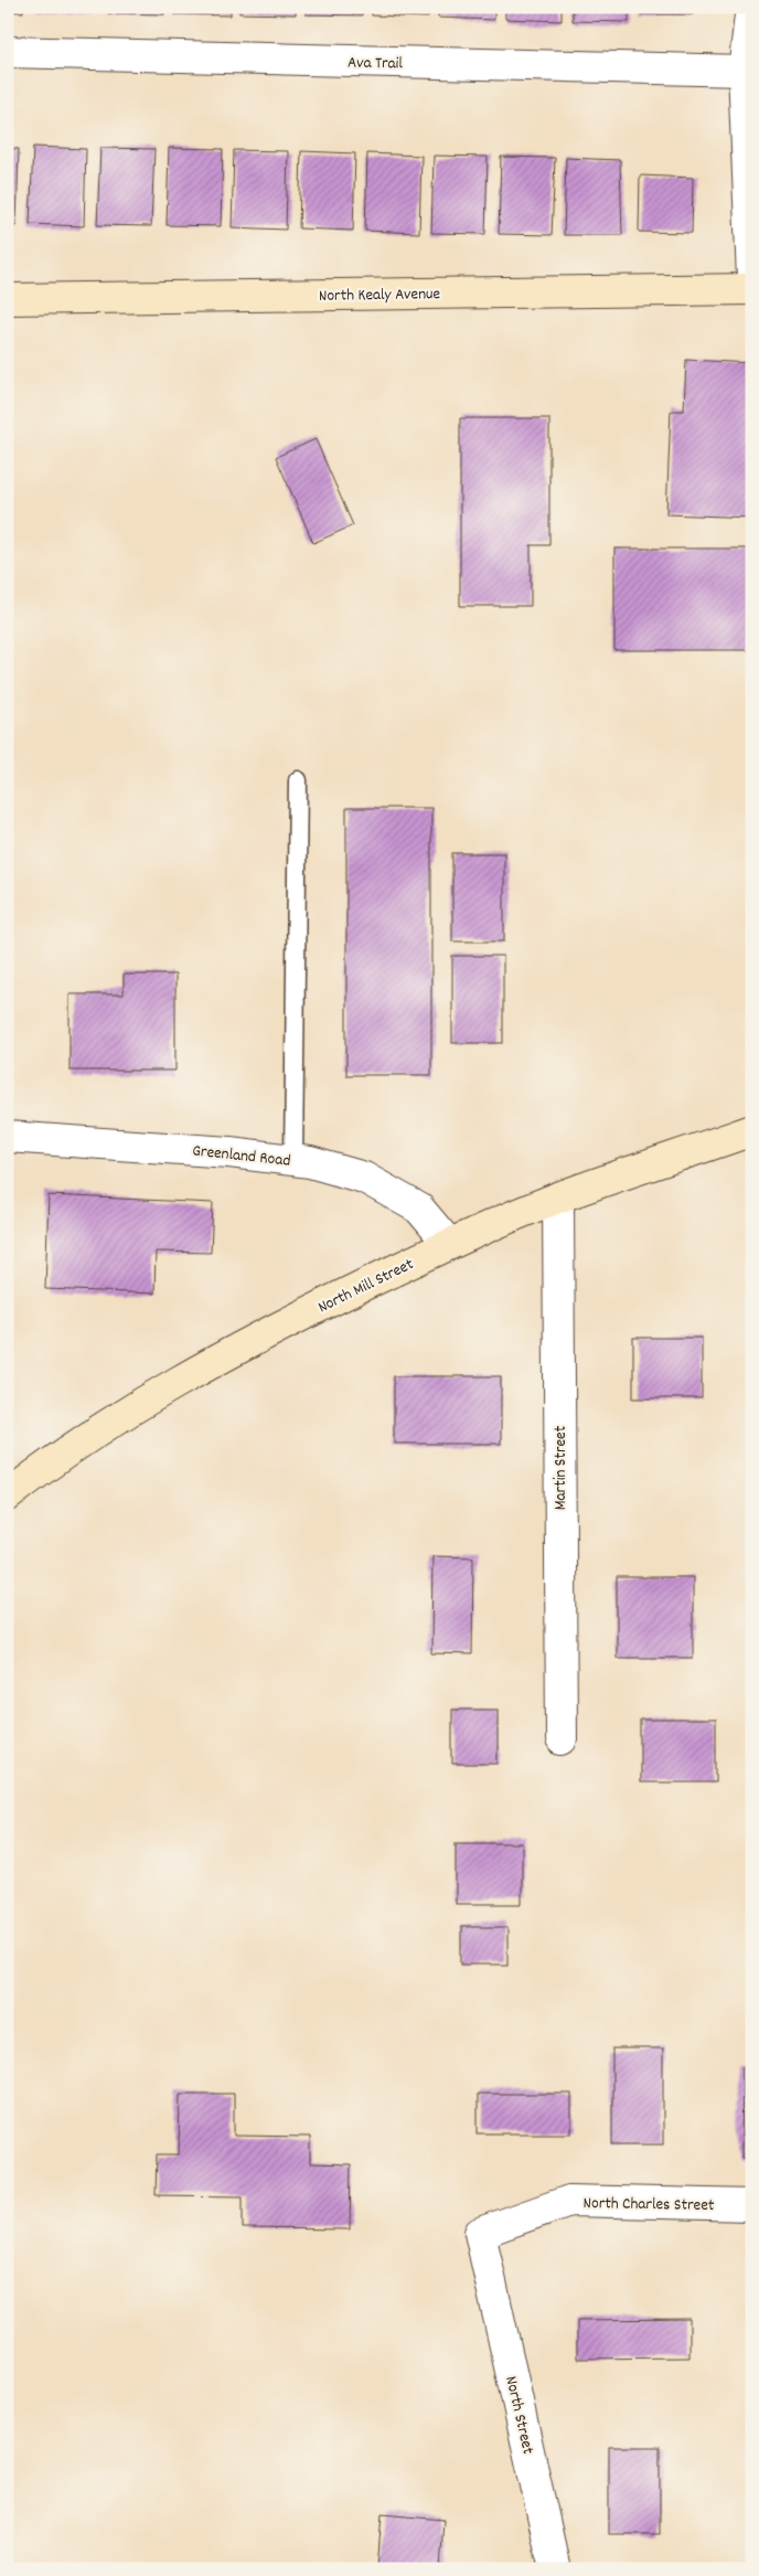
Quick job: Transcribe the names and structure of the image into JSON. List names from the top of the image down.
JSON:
{
  "streets": {
    "main road": ["North Kealy Avenue", "North Mill Street"],
    "street": [
      "Ava Trail",
      "Greenland Road",
      "Martin Street",
      "North Charles Street",
      "North Street"
    ]
  },
  "crossings": [
    ["Greenland Road", "North Mill Street"],
    ["North Mill Street", "Martin Street"],
    ["North Charles Street", "North Street"]
  ]
}
